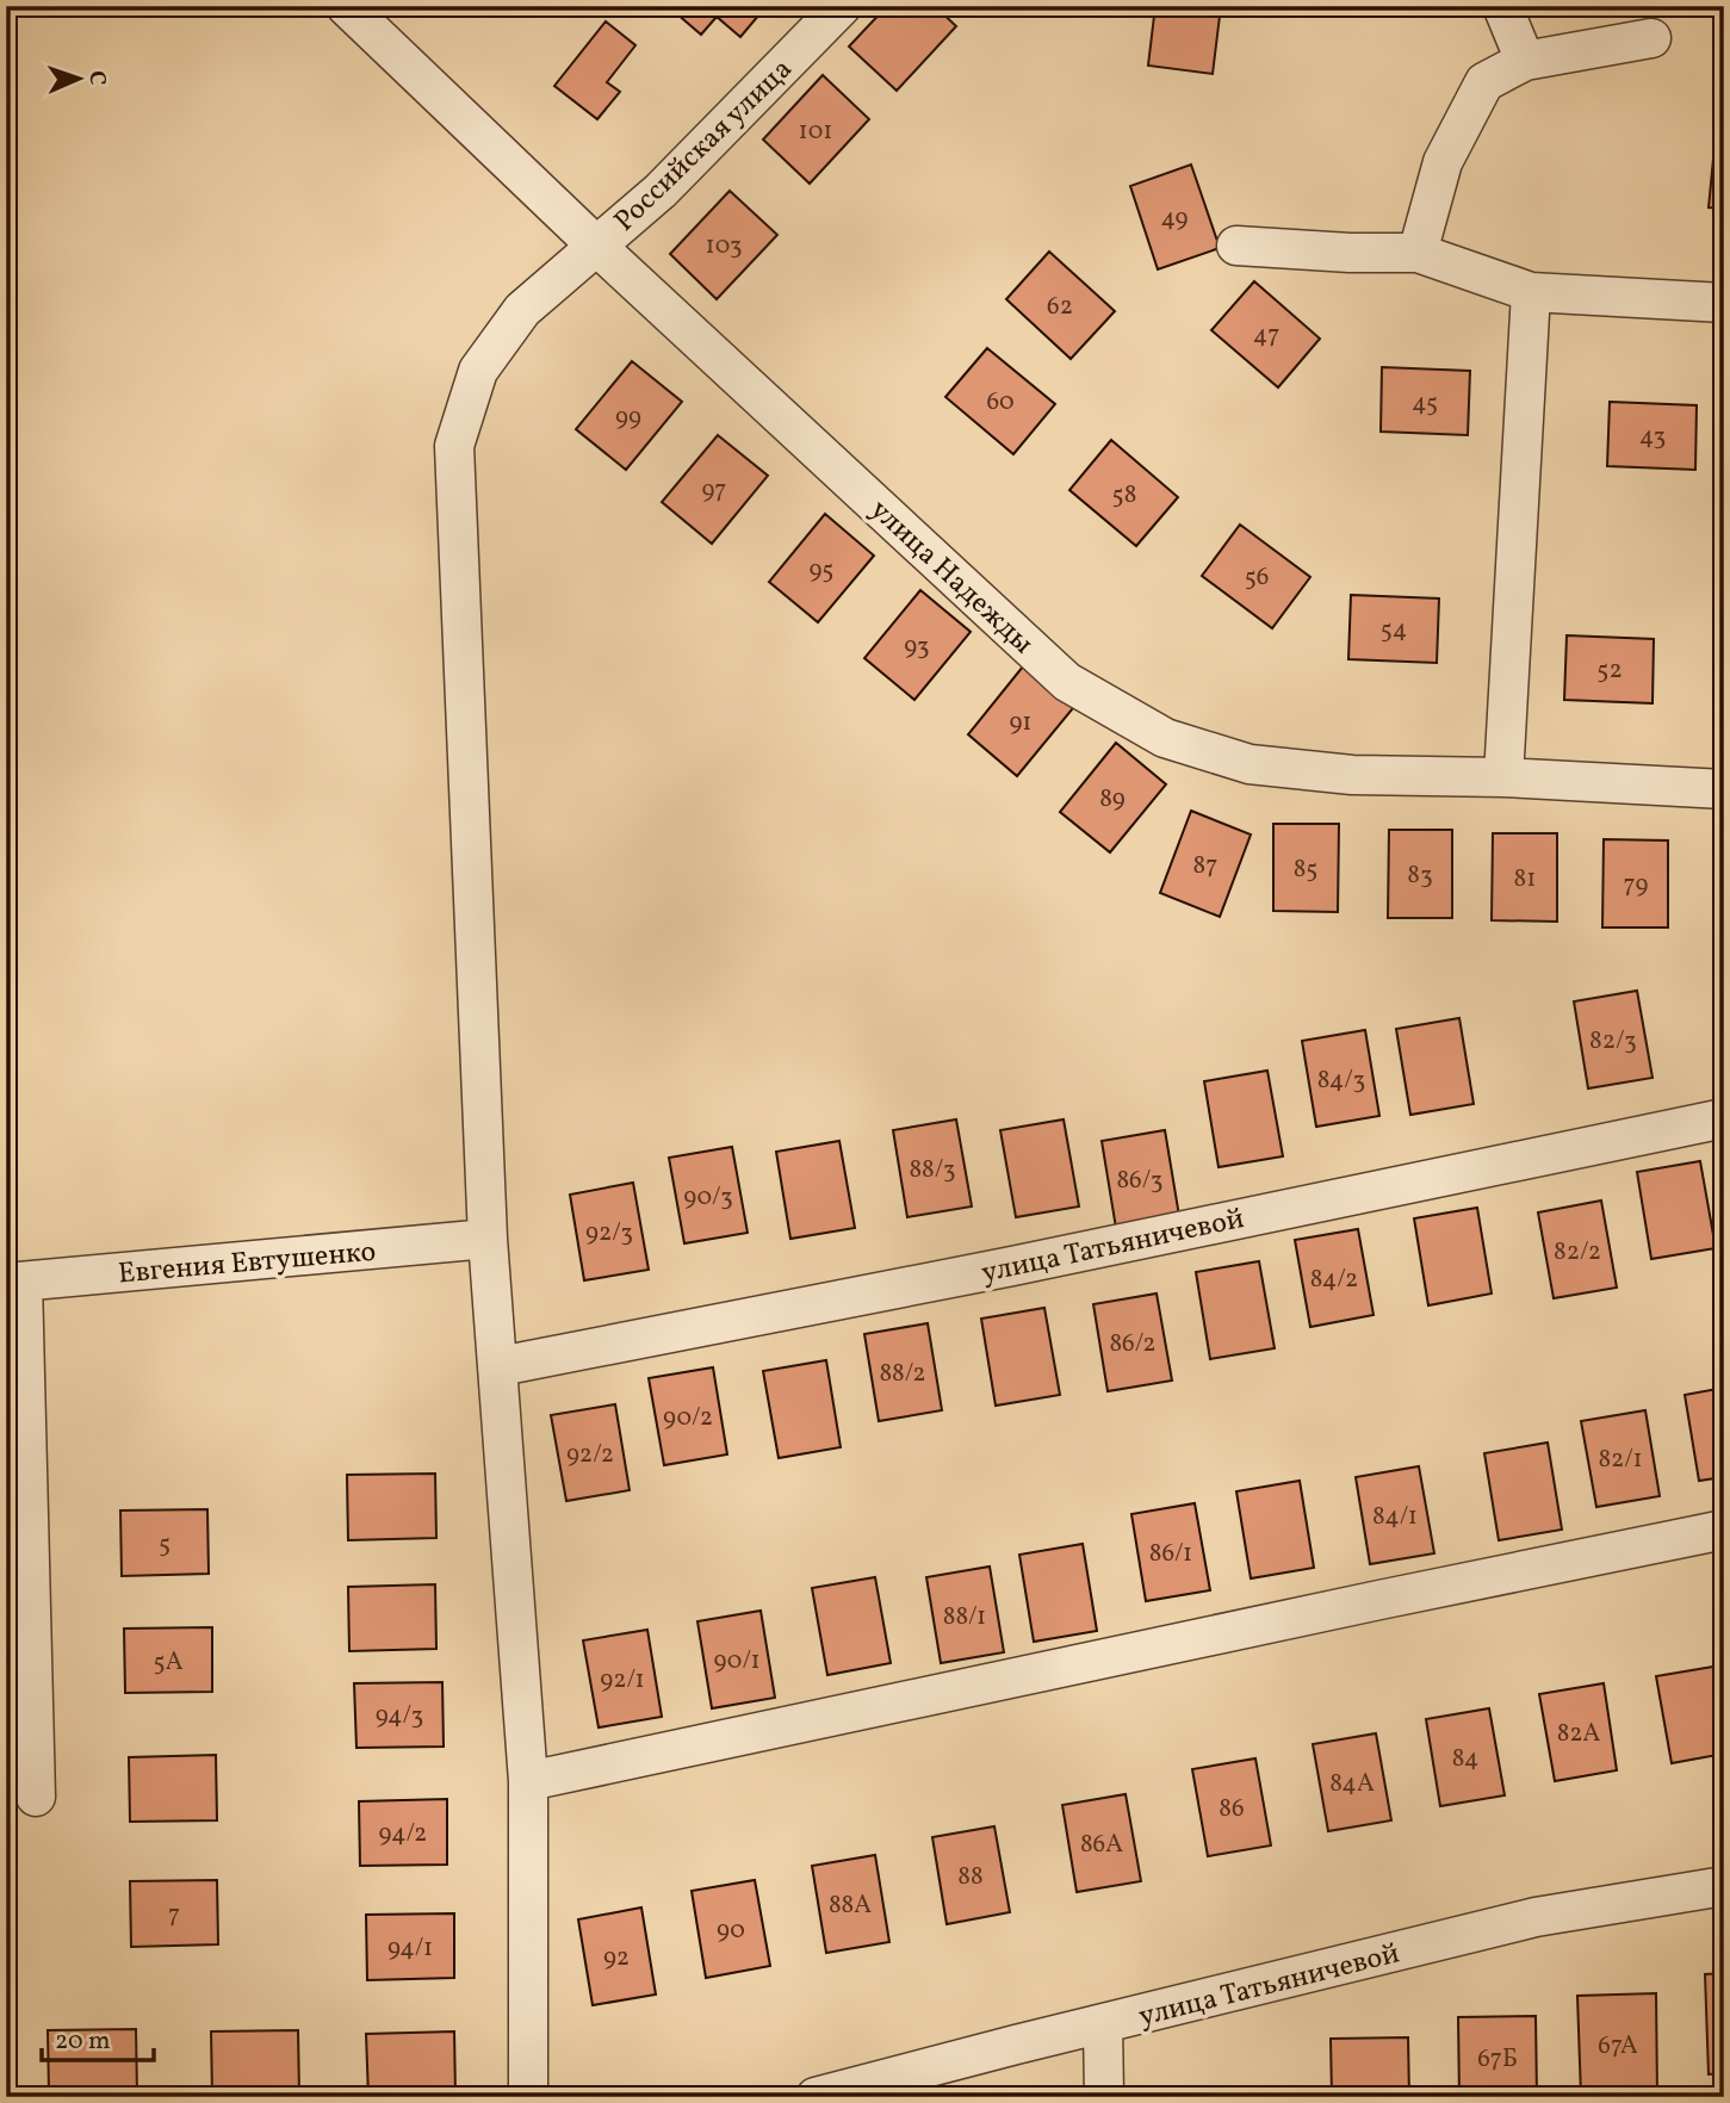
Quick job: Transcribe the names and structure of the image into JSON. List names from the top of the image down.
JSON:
{
  "streets": {
    "street": [
      "Российская улица",
      "улица Надежды",
      "улица Татьяничевой",
      "Евгения Евтушенко"
    ]
  },
  "crossings": [
    ["Российская улица", "улица Надежды"],
    ["Российская улица", "улица Татьяничевой"],
    ["Российская улица", "Евгения Евтушенко"]
  ],
  "house_numbers": [
    "101",
    "49",
    "103",
    "62",
    "47",
    "60",
    "45",
    "99",
    "43",
    "97",
    "58",
    "95",
    "56",
    "54",
    "93",
    "52",
    "91",
    "89",
    "87",
    "85",
    "83",
    "81",
    "79",
    "82/3",
    "84/3",
    "88/3",
    "86/3",
    "90/3",
    "92/3",
    "82/2",
    "84/2",
    "86/2",
    "88/2",
    "90/2",
    "92/2",
    "82/1",
    "84/1",
    "5",
    "86/1",
    "88/1",
    "90/1",
    "5А",
    "92/1",
    "94/3",
    "82А",
    "84",
    "84А",
    "86",
    "94/2",
    "86А",
    "88",
    "88А",
    "7",
    "90",
    "94/1",
    "92",
    "67А",
    "67Б"
  ],
  "scale_bar": "20 m",
  "north": "right"
}
